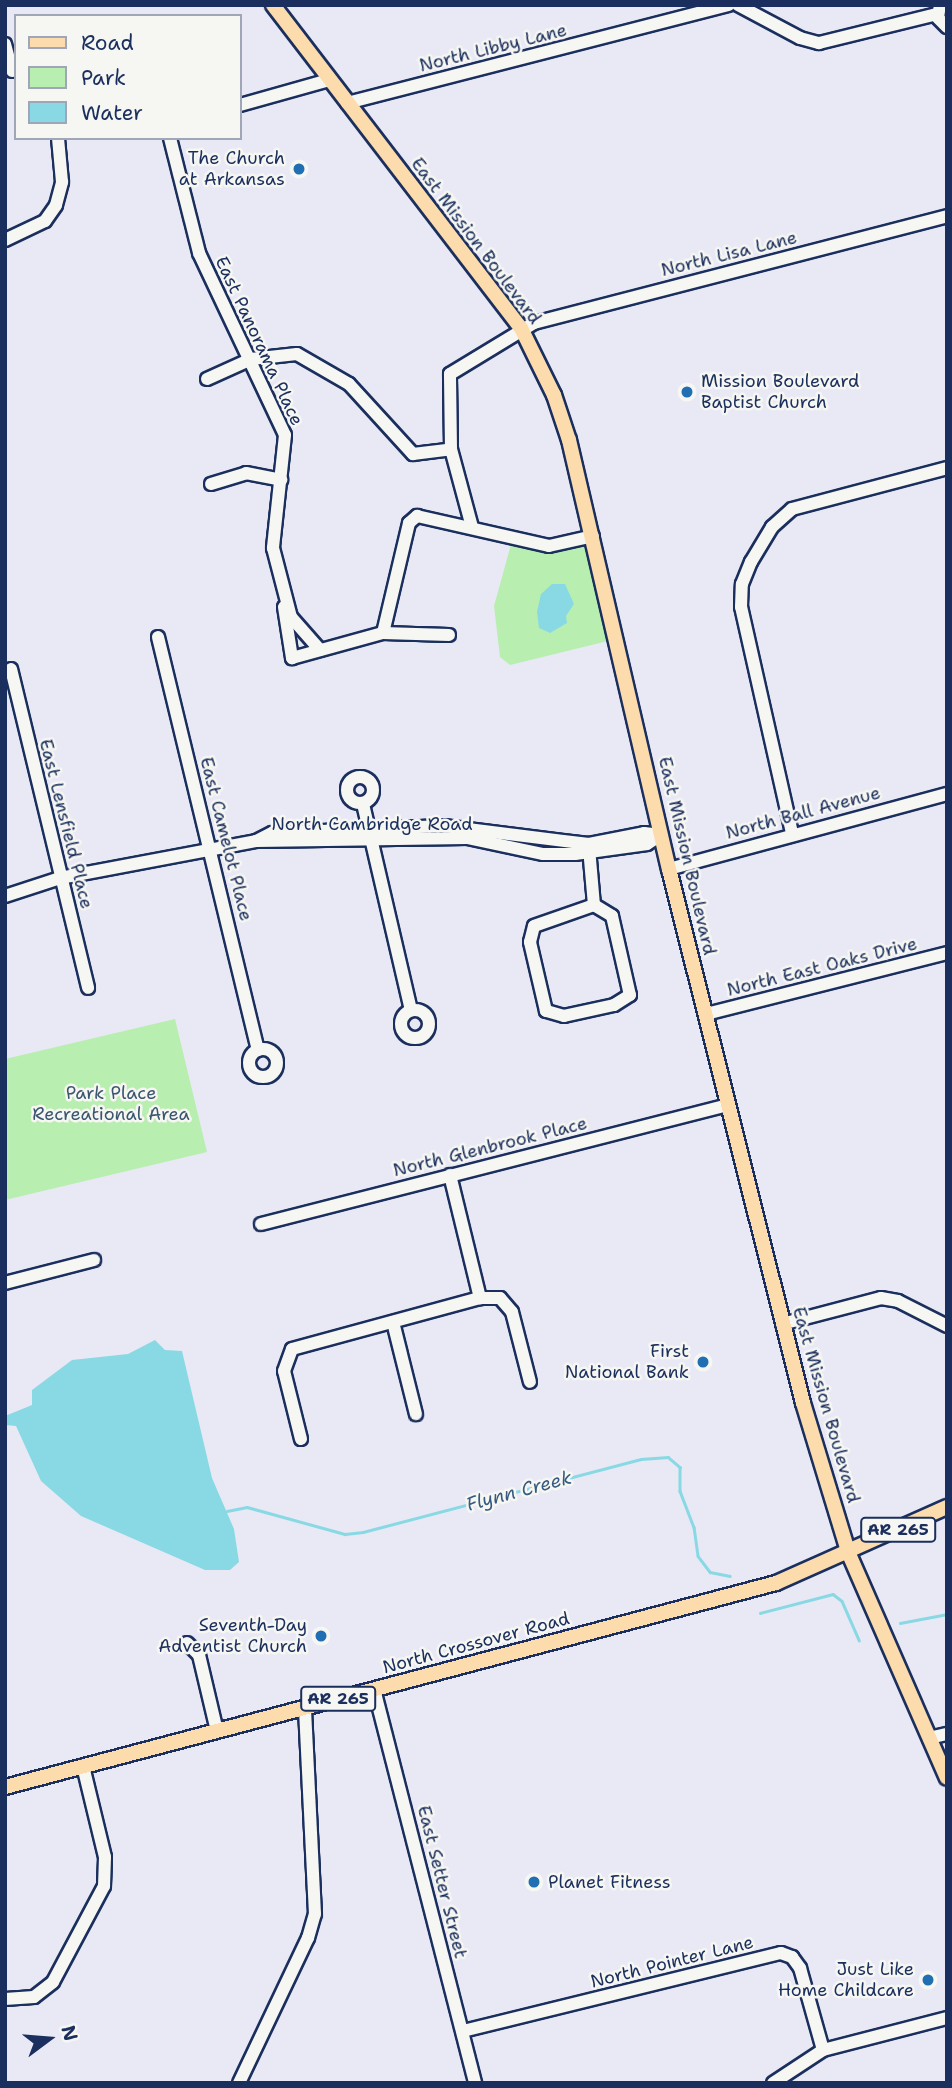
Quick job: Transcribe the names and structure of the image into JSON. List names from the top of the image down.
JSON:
{
  "streets": {
    "main road": ["East Mission Boulevard", "AR 265", "North Crossover Road"],
    "street": [
      "North Libby Lane",
      "North Lisa Lane",
      "East Panorama Place",
      "North Ball Avenue",
      "East Lensfield Place",
      "North Cambridge Road",
      "East Camelot Place",
      "North East Oaks Drive",
      "North Glenbrook Place",
      "East Setter Street",
      "North Pointer Lane"
    ]
  },
  "crossings": [
    ["North Libby Lane", "East Mission Boulevard"],
    ["East Mission Boulevard", "North Lisa Lane"],
    ["East Mission Boulevard", "North Ball Avenue"],
    ["East Mission Boulevard", "North Cambridge Road"],
    ["East Mission Boulevard", "North East Oaks Drive"],
    ["East Mission Boulevard", "North Glenbrook Place"],
    ["East Mission Boulevard", "North Crossover Road"],
    ["East Lensfield Place", "North Cambridge Road"],
    ["North Cambridge Road", "East Camelot Place"],
    ["North Crossover Road", "East Setter Street"],
    ["East Setter Street", "North Pointer Lane"]
  ],
  "water": ["Flynn Creek"],
  "parks": ["Park Place Recreational Area"],
  "places": [
    "The Church at Arkansas",
    "Mission Boulevard Baptist Church",
    "First National Bank",
    "Seventh-Day Adventist Church",
    "Planet Fitness",
    "Just Like Home Childcare"
  ],
  "legend": ["Road", "Park", "Water"],
  "north": "right"
}
